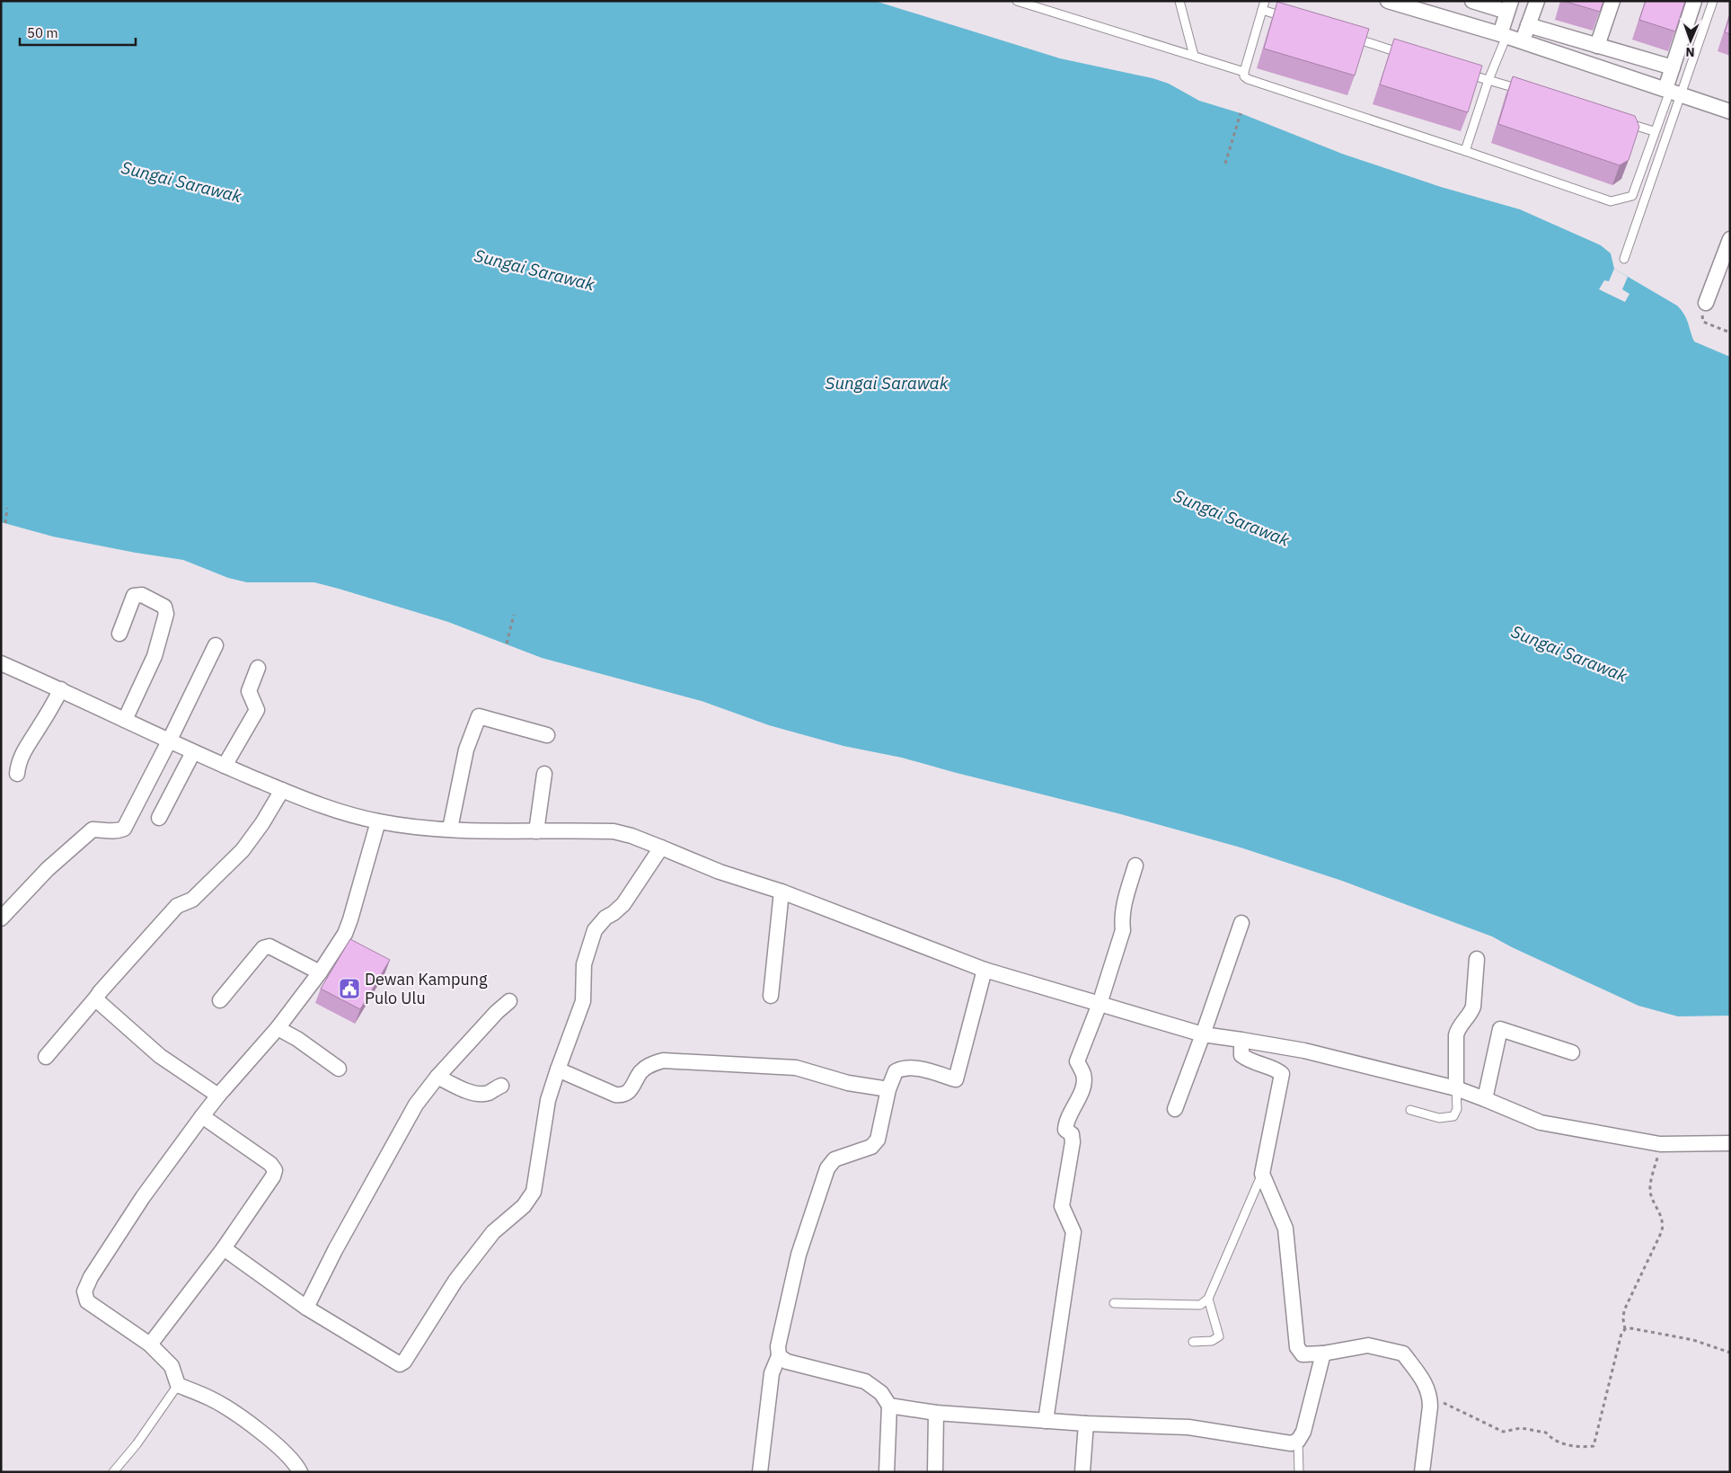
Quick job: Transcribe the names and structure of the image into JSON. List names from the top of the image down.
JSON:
{
  "water": ["Sungai Sarawak"],
  "places": {
    "public building": ["Dewan Kampung Pulo Ulu"]
  },
  "scale_bar": "50 m",
  "north": "bottom"
}
